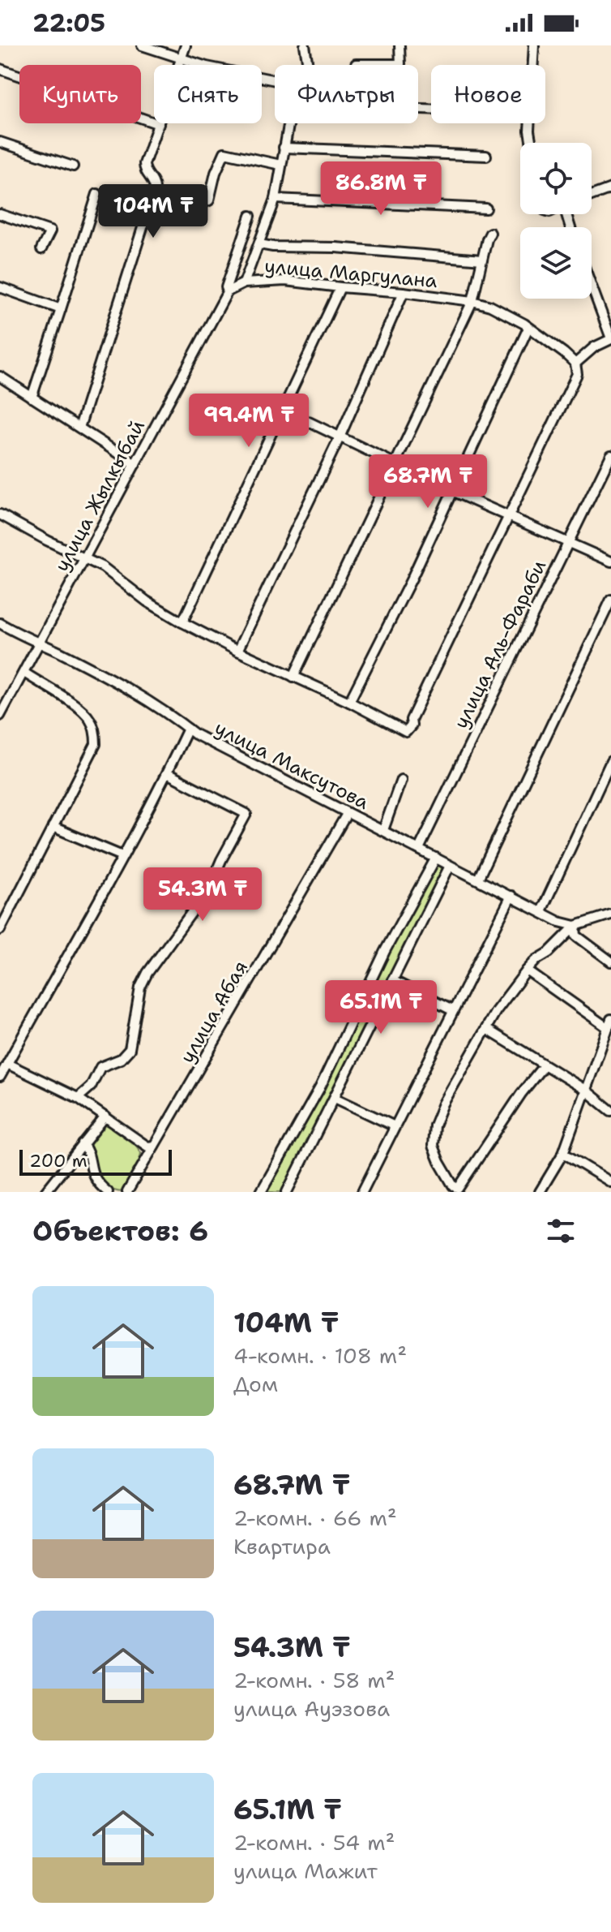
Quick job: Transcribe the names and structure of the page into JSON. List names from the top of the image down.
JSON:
{
  "streets": {
    "street": [
      "улица Маргулана",
      "улица Жылкыбай",
      "улица Аль-Фараби",
      "улица Максутова",
      "улица Абая"
    ]
  },
  "crossings": [
    ["улица Маргулана", "улица Жылкыбай"],
    ["улица Жылкыбай", "улица Максутова"],
    ["улица Аль-Фараби", "улица Максутова"],
    ["улица Максутова", "улица Абая"]
  ],
  "scale_bar": "200 m",
  "page": {
    "status": "22:05",
    "chip": [
      "Купить",
      "Снять",
      "Фильтры",
      "Новое"
    ],
    "price": [
      "86.8M ₸",
      "104M ₸",
      "99.4M ₸",
      "68.7M ₸",
      "54.3M ₸",
      "65.1M ₸"
    ],
    "scale": "200 m",
    "heading": "Объектов: 6",
    "list": [
      {
        "name": "104M ₸",
        "note": "4-комн. · 108 m² · Дом"
      },
      {
        "name": "68.7M ₸",
        "note": "2-комн. · 66 m² · Квартира"
      },
      {
        "name": "54.3M ₸",
        "note": "2-комн. · 58 m² · улица Ауэзова"
      },
      {
        "name": "65.1M ₸",
        "note": "2-комн. · 54 m² · улица Мажит"
      }
    ]
  }
}
